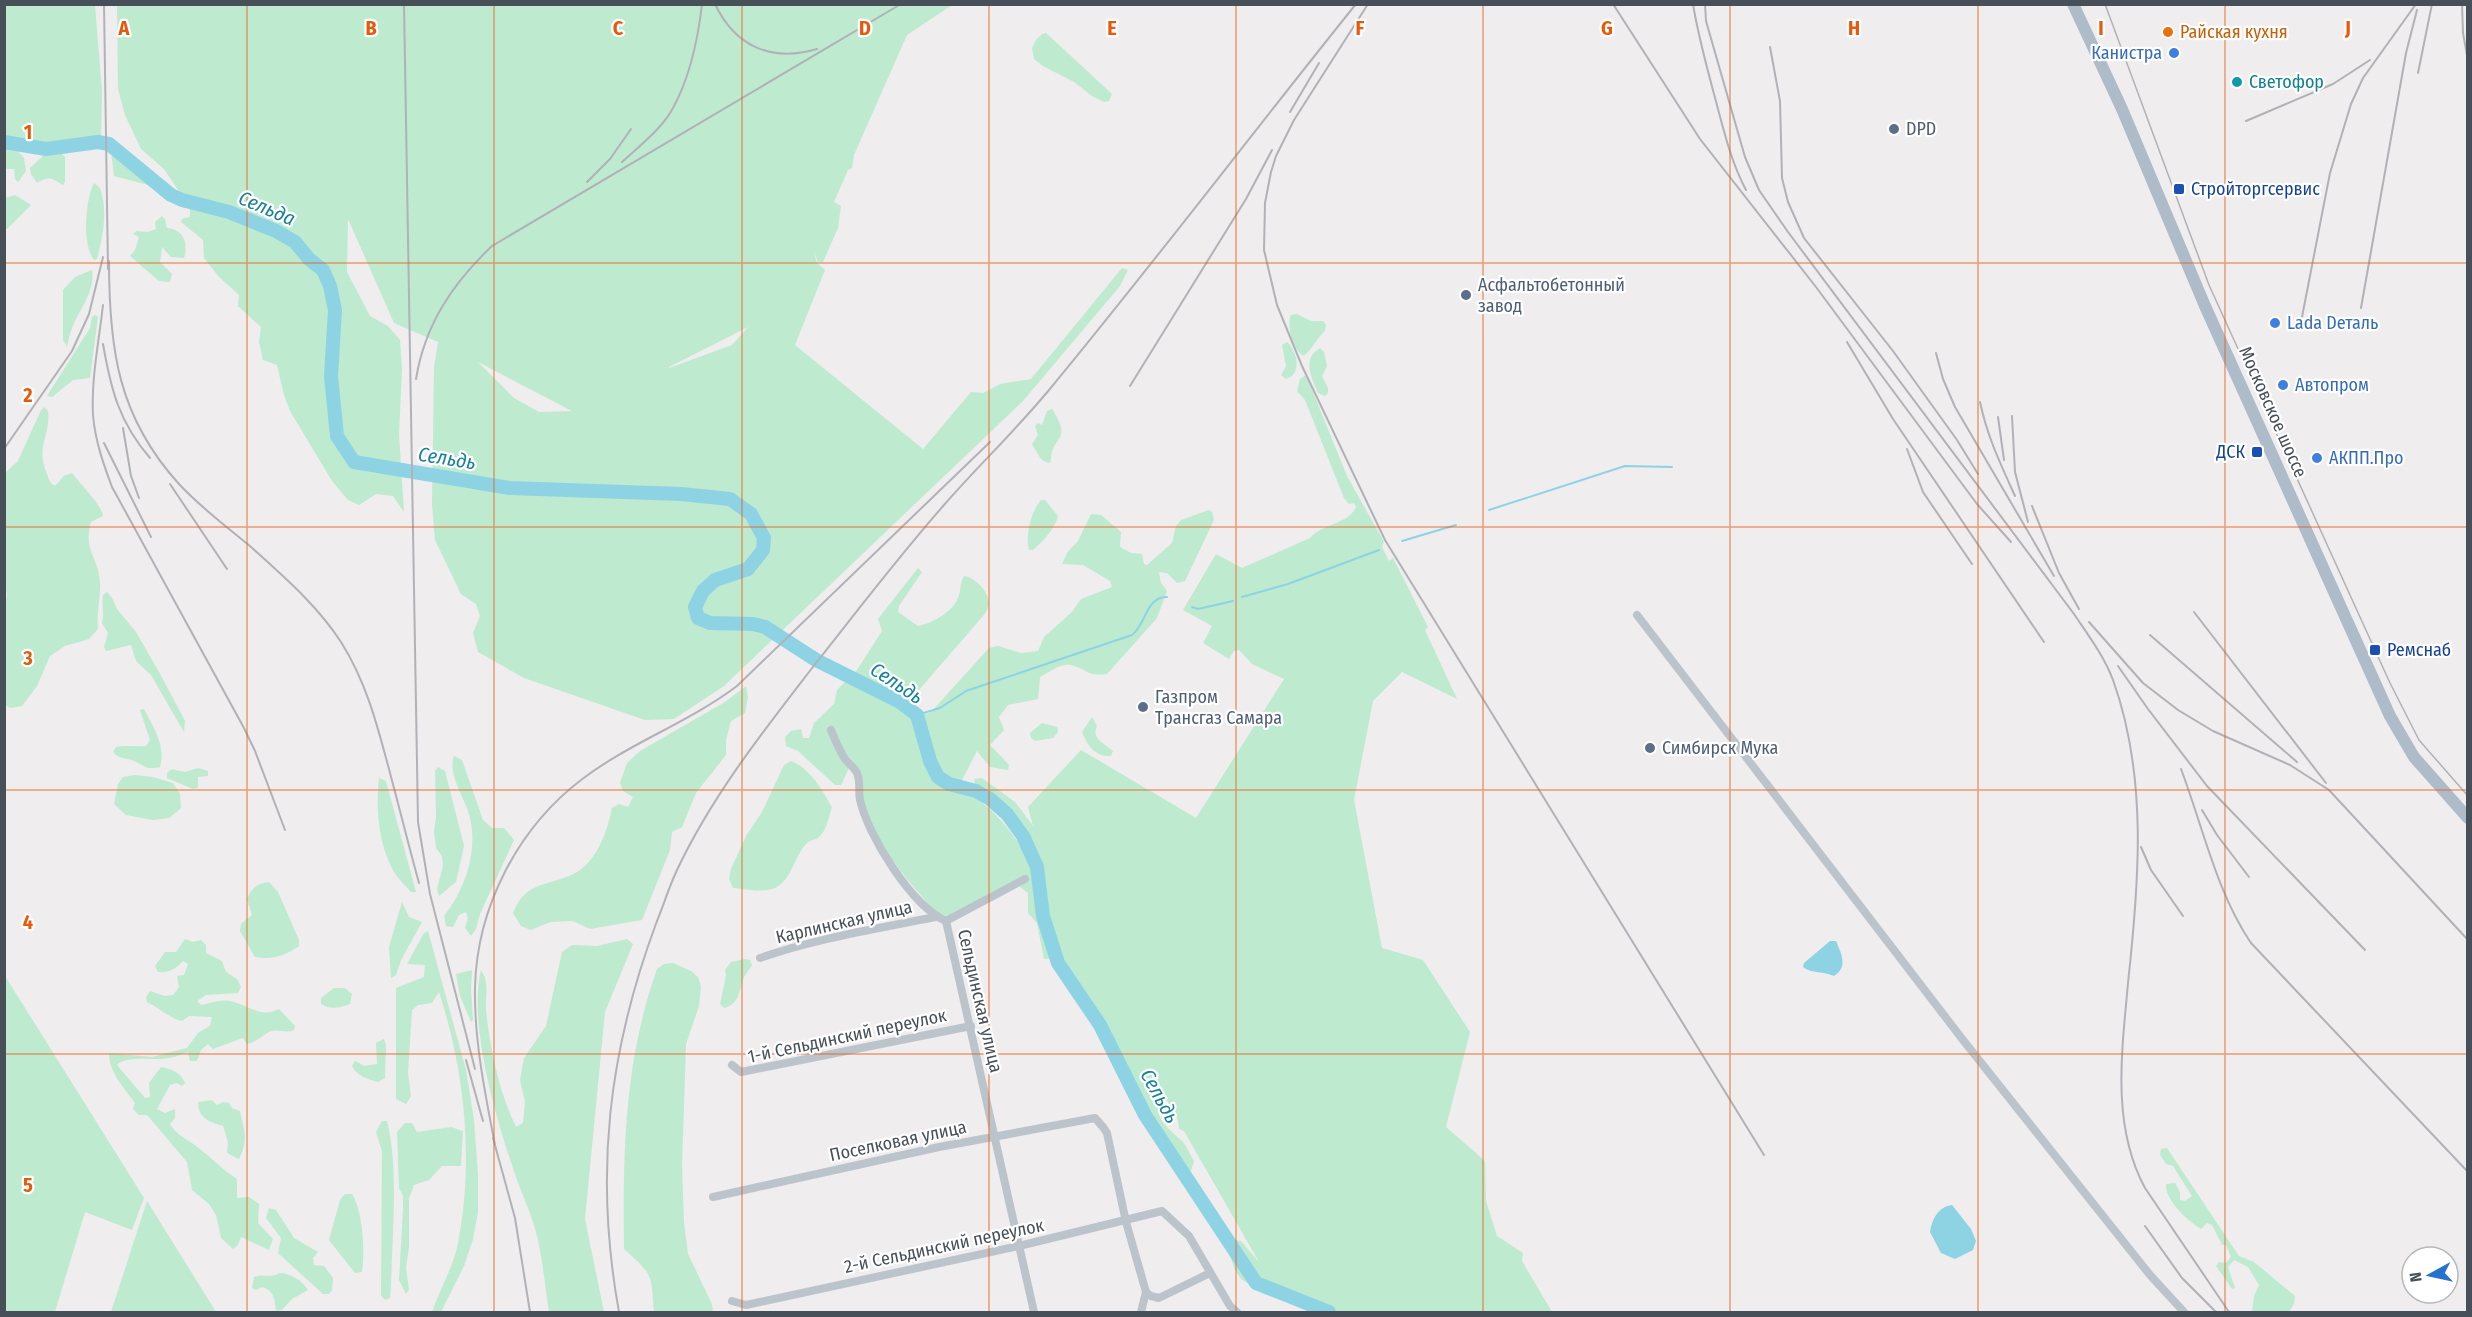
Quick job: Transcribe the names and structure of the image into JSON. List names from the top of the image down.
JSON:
{
  "streets": {
    "main road": ["Московское шоссе"],
    "street": [
      "Карлинская улица",
      "Сельдинская улица",
      "1-й Сельдинский переулок",
      "Поселковая улица",
      "2-й Сельдинский переулок"
    ]
  },
  "crossings": [
    ["Карлинская улица", "Сельдинская улица"],
    ["Сельдинская улица", "1-й Сельдинский переулок"],
    ["Сельдинская улица", "Поселковая улица"],
    ["Сельдинская улица", "2-й Сельдинский переулок"],
    ["Поселковая улица", "2-й Сельдинский переулок"]
  ],
  "water": ["Сельда", "Сельдь"],
  "places": {
    "other": [
      "Райская кухня",
      "Канистра",
      "Светофор",
      "DPD",
      "Асфальтобетонный завод",
      "Lada Dеталь",
      "Автопром",
      "АКПП.Про",
      "Газпром Трансгаз Самара",
      "Симбирск Мука"
    ],
    "transit": ["Стройторгсервис", "ДСК", "Ремснаб"]
  },
  "north": "left",
  "grid": {
    "columns": [
      "A",
      "B",
      "C",
      "D",
      "E",
      "F",
      "G",
      "H",
      "I",
      "J"
    ],
    "rows": [
      "1",
      "2",
      "3",
      "4",
      "5"
    ]
  }
}
